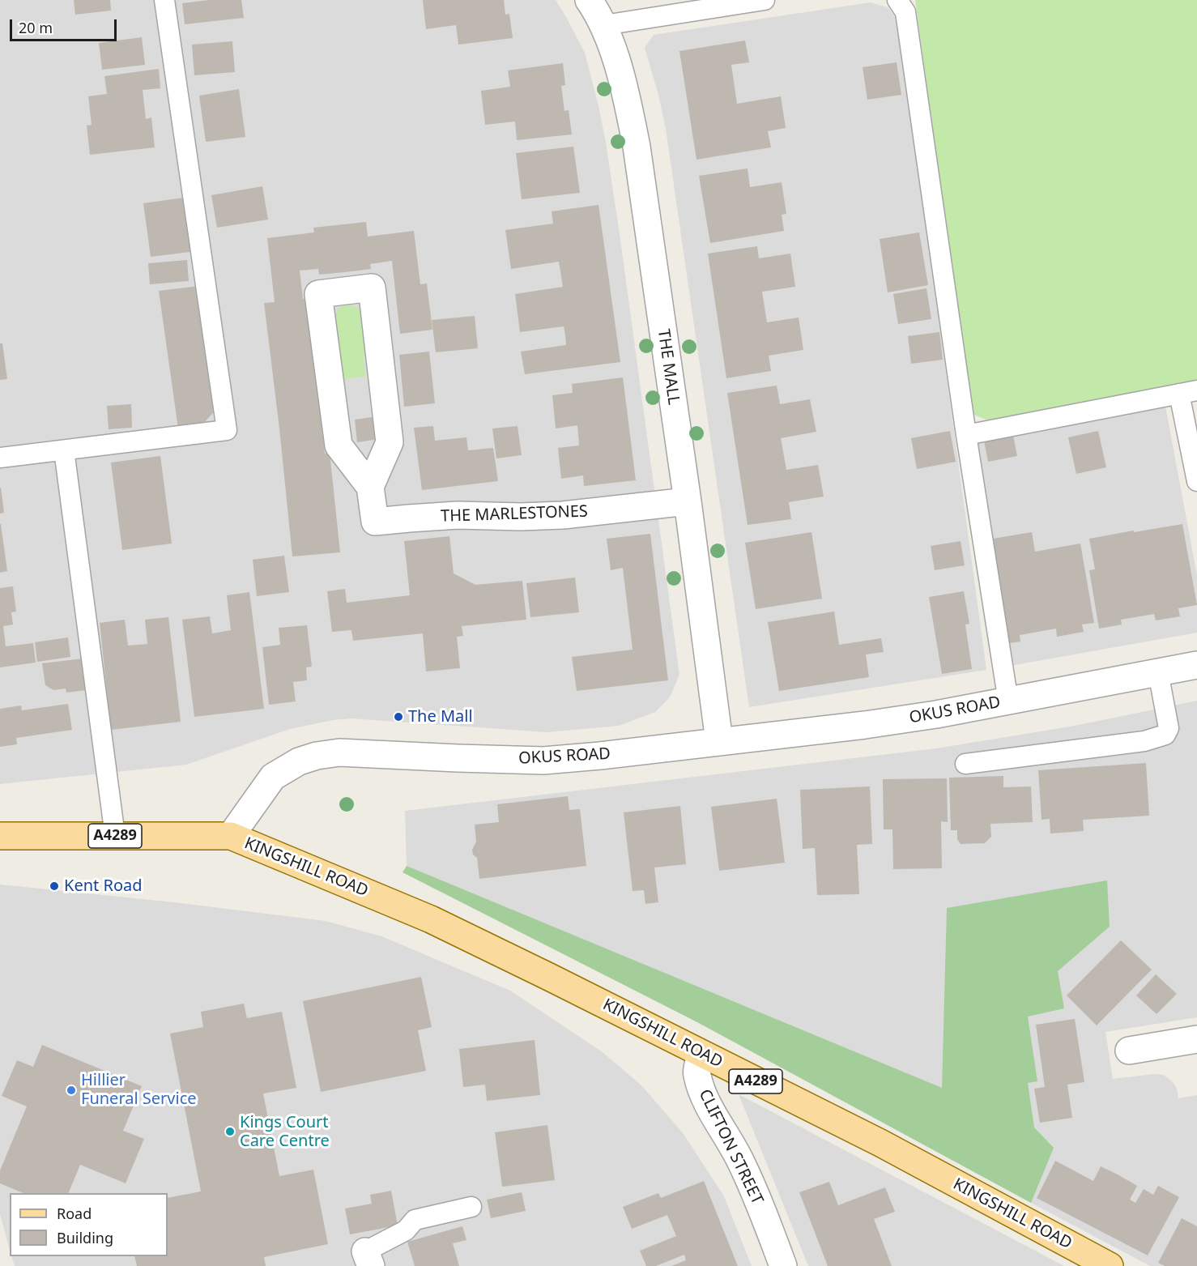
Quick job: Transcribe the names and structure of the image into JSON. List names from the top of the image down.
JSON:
{
  "streets": {
    "main road": ["A4289", "KINGSHILL ROAD"],
    "street": [
      "THE MALL",
      "THE MARLESTONES",
      "OKUS ROAD",
      "CLIFTON STREET"
    ]
  },
  "crossings": [
    ["THE MALL", "THE MARLESTONES"],
    ["THE MALL", "OKUS ROAD"],
    ["OKUS ROAD", "A4289"],
    ["OKUS ROAD", "KINGSHILL ROAD"],
    ["A4289", "KINGSHILL ROAD"],
    ["KINGSHILL ROAD", "CLIFTON STREET"]
  ],
  "places": [
    "The Mall",
    "Kent Road",
    "Hillier Funeral Service",
    "Kings Court Care Centre"
  ],
  "legend": ["Road", "Building"],
  "scale_bar": "20 m"
}
